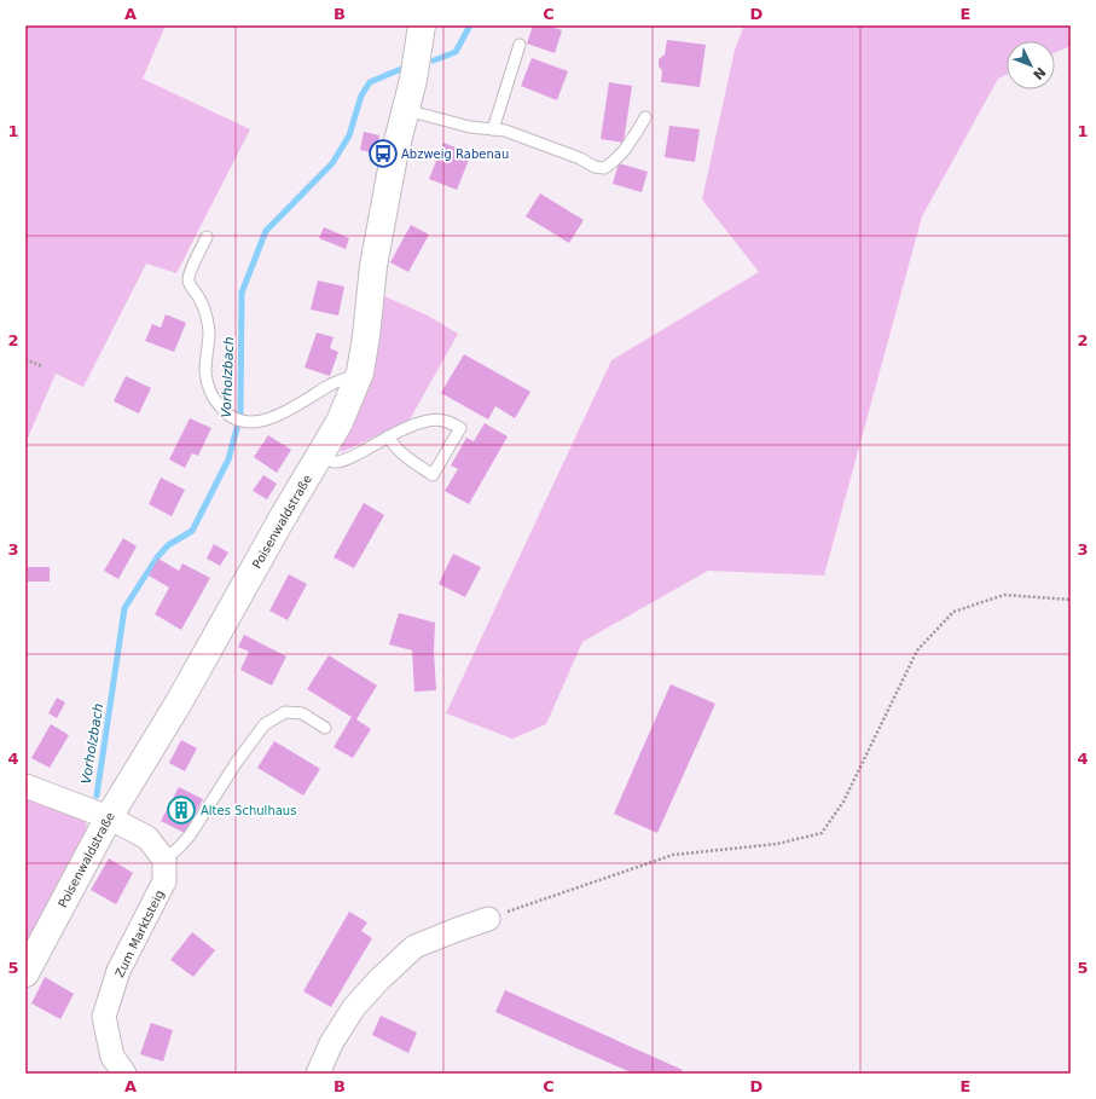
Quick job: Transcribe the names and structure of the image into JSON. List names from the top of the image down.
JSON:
{
  "streets": {
    "street": ["Poisenwaldstraße", "Zum Marktsteig"]
  },
  "water": ["Vorholzbach"],
  "places": {
    "bus stop": ["Abzweig Rabenau"],
    "building": ["Altes Schulhaus"]
  },
  "north": "bottom right",
  "grid": {
    "columns": [
      "A",
      "B",
      "C",
      "D",
      "E"
    ],
    "rows": [
      "1",
      "2",
      "3",
      "4",
      "5"
    ]
  }
}
